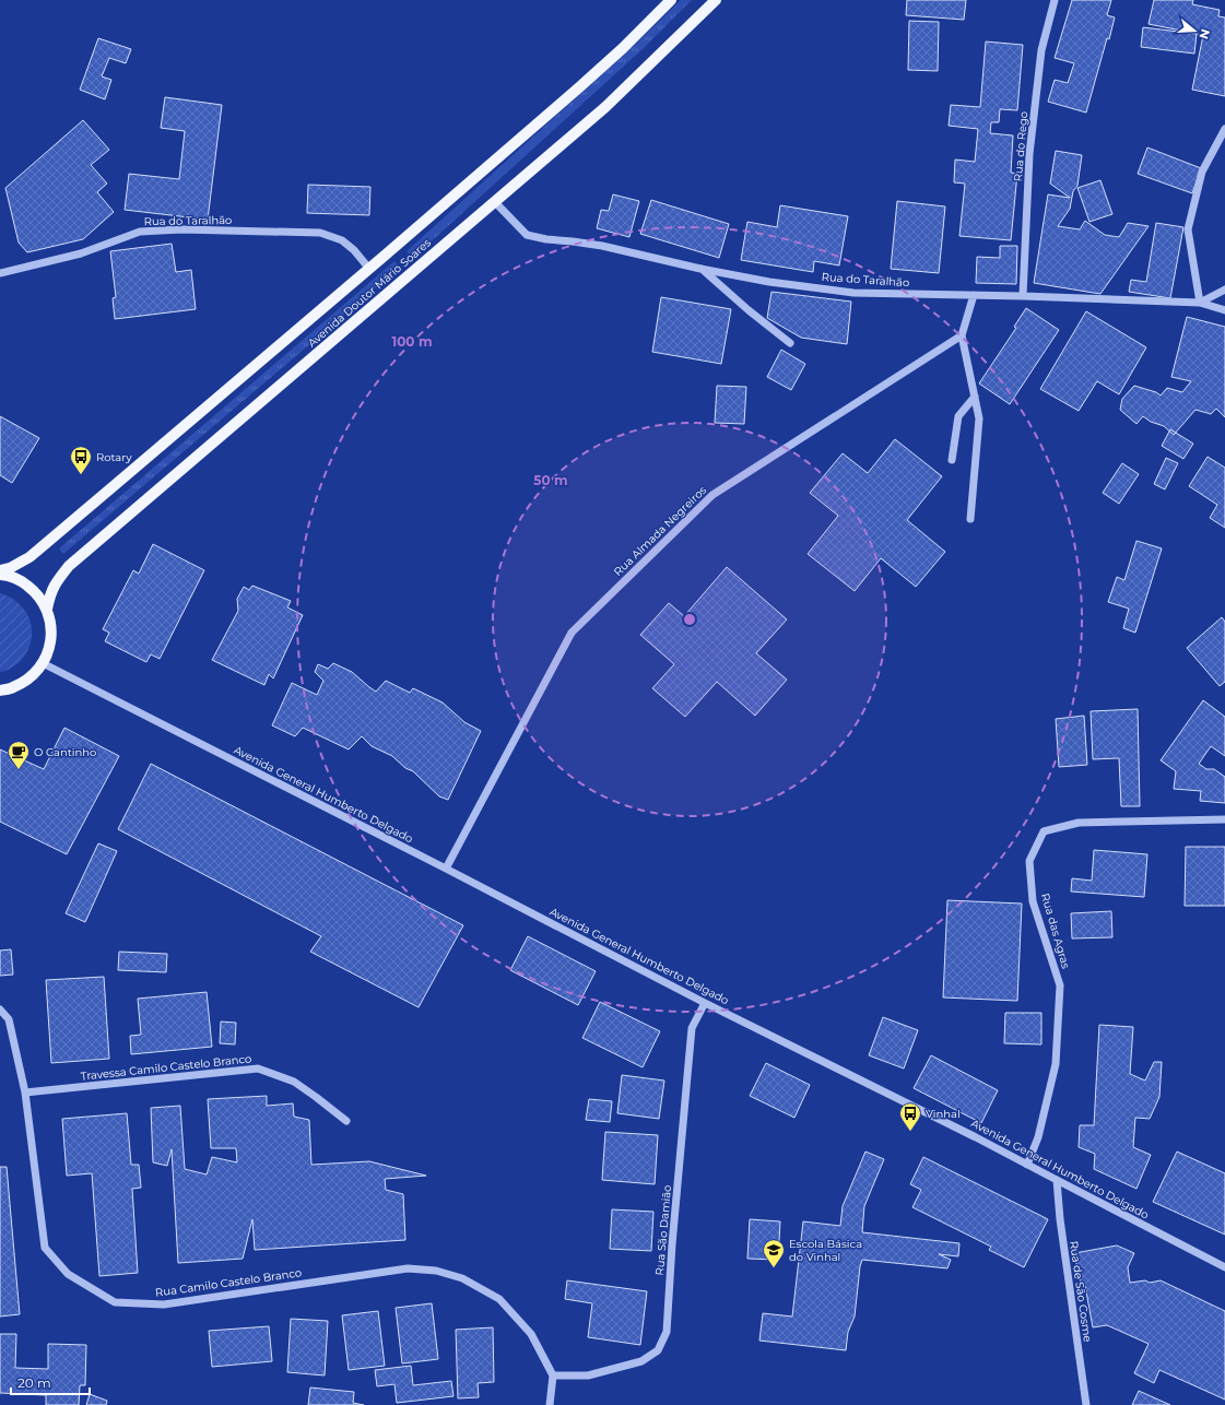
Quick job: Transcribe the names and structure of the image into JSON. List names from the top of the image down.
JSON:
{
  "streets": {
    "main road": ["Avenida Doutor Mário Soares"],
    "street": [
      "Rua do Rego",
      "Rua do Taralhão",
      "Rua Almada Negreiros",
      "Avenida General Humberto Delgado",
      "Rua das Agras",
      "Travessa Camilo Castelo Branco",
      "Rua São Damião",
      "Rua Camilo Castelo Branco",
      "Rua de São Cosme"
    ]
  },
  "crossings": [
    ["Rua do Rego", "Rua do Taralhão"],
    ["Rua do Taralhão", "Avenida Doutor Mário Soares"],
    ["Rua Almada Negreiros", "Avenida General Humberto Delgado"],
    ["Avenida General Humberto Delgado", "Rua das Agras"],
    ["Avenida General Humberto Delgado", "Rua São Damião"],
    ["Avenida General Humberto Delgado", "Rua de São Cosme"],
    ["Travessa Camilo Castelo Branco", "Rua Camilo Castelo Branco"],
    ["Rua São Damião", "Rua Camilo Castelo Branco"]
  ],
  "places": {
    "bus stop": ["Rotary", "Vinhal"],
    "cafe": ["O Cantinho"],
    "school or university": ["Escola Básica do Vinhal"]
  },
  "scale_bar": "20 m",
  "north": "right",
  "rings": ["100 m", "50 m"]
}
